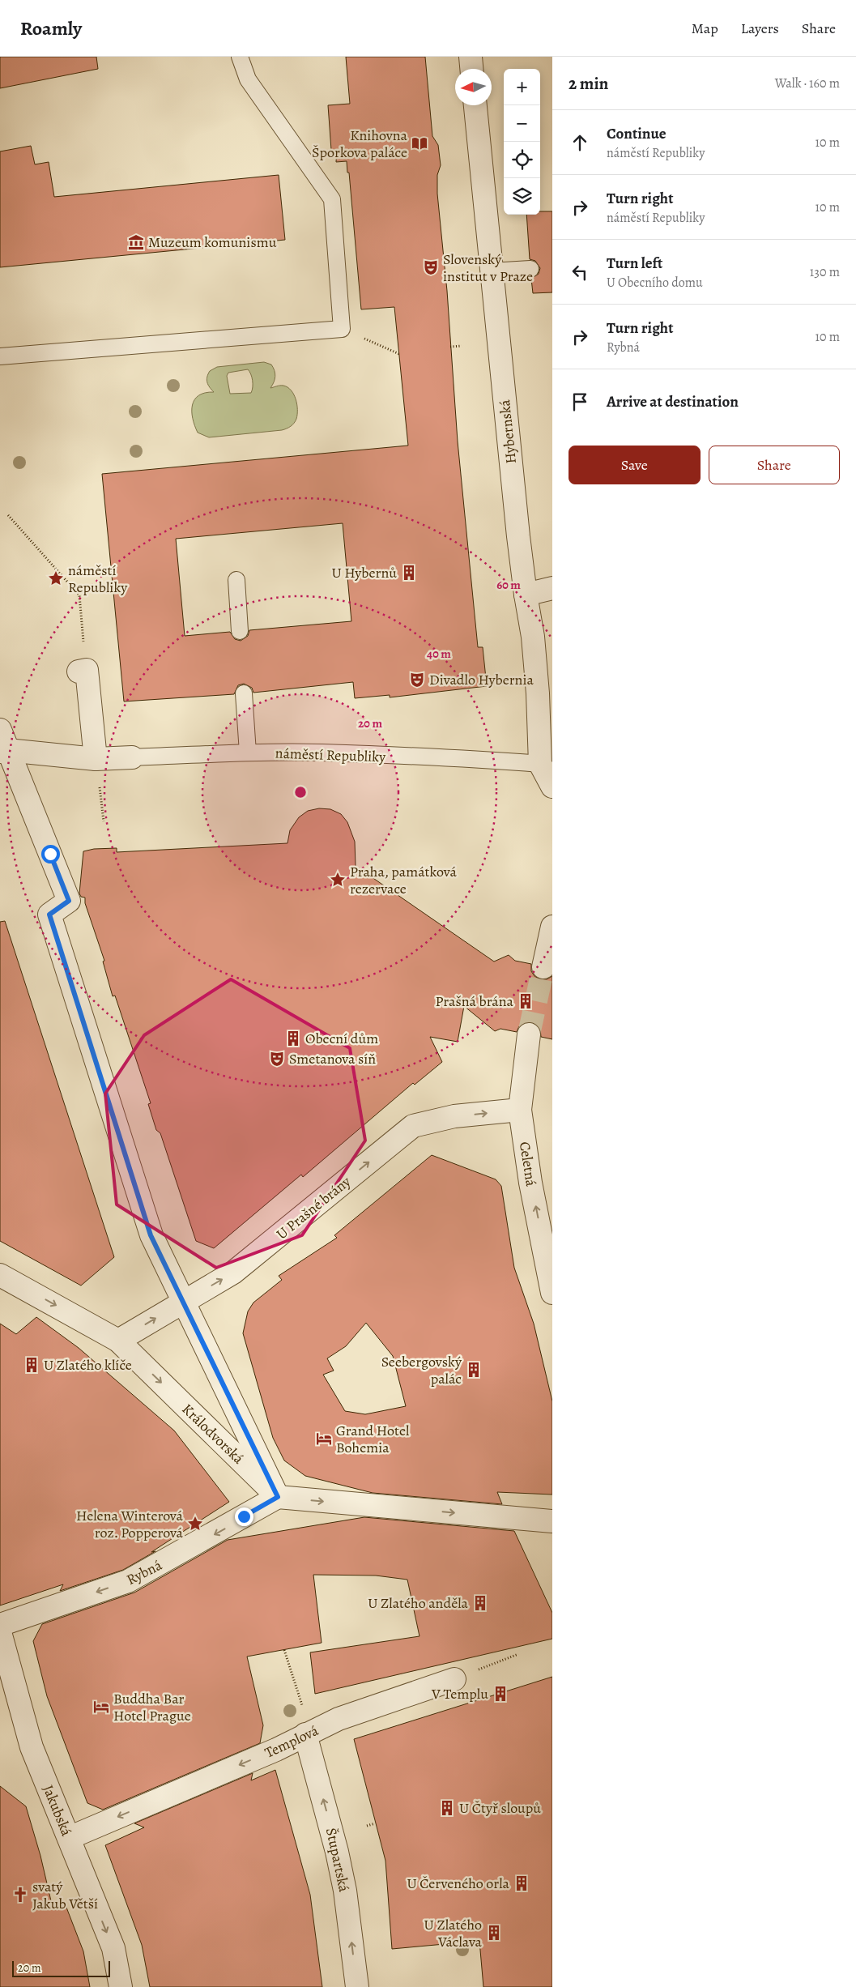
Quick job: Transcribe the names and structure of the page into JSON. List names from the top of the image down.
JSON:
{
  "streets": {
    "street": [
      "Hybernská",
      "náměstí Republiky",
      "Celetná",
      "U Prašné brány",
      "Králodvorská",
      "Rybná",
      "Templová",
      "Jakubská",
      "Štupartská"
    ]
  },
  "crossings": [
    ["Hybernská", "náměstí Republiky"],
    ["Celetná", "U Prašné brány"],
    ["U Prašné brány", "Králodvorská"],
    ["Králodvorská", "Rybná"],
    ["Templová", "Jakubská"],
    ["Templová", "Štupartská"]
  ],
  "one_way": [
    "Celetná",
    "U Prašné brány",
    "Rybná",
    "Templová",
    "Jakubská",
    "Štupartská"
  ],
  "places": {
    "library": ["Knihovna Šporkova paláce"],
    "museum": ["Muzeum komunismu"],
    "theatre": ["Slovenský institut v Praze", "Divadlo Hybernia", "Smetanova síň"],
    "building": [
      "U Hybernů",
      "Prašná brána",
      "Obecní dům",
      "U Zlatého klíče",
      "Seebergovský palác",
      "U Zlatého anděla",
      "V Templu",
      "U Čtyř sloupů",
      "U Červeného orla",
      "U Zlatého Václava"
    ],
    "place": ["náměstí Republiky", "Praha, památková rezervace", "Helena Winterová roz. Popperová"],
    "hotel": ["Grand Hotel Bohemia", "Buddha Bar Hotel Prague"],
    "church": ["svatý Jakub Větší"]
  },
  "scale_bar": "20 m",
  "north": "left",
  "page": {
    "header": "Roamly",
    "nav": ["Map", "Layers", "Share"],
    "heading": ["2 min", "Walk · 160 m"],
    "map_buttons": ["+", "−"],
    "list": [
      ["Continue", "náměstí Republiky", "10 m"],
      ["Turn right", "náměstí Republiky", "10 m"],
      ["Turn left", "U Obecního domu", "130 m"],
      ["Turn right", "Rybná", "10 m"],
      "Arrive at destination"
    ],
    "buttons": ["Save", "Share"],
    "scale": "20 m"
  },
  "rings": ["60 m", "40 m", "20 m"]
}
